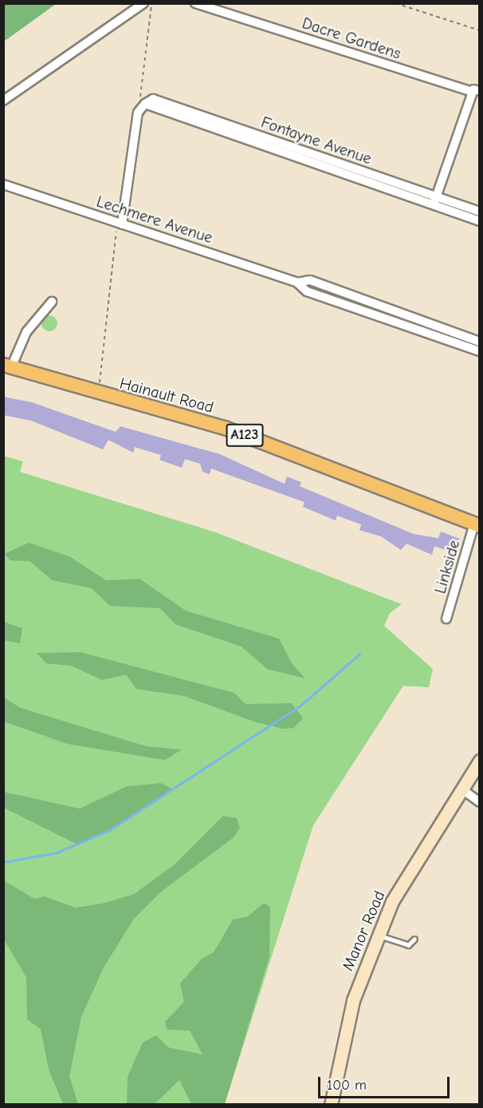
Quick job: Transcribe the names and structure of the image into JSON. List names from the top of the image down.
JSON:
{
  "streets": {
    "main road": ["Hainault Road", "A123", "Manor Road"],
    "street": [
      "Dacre Gardens",
      "Fontayne Avenue",
      "Lechmere Avenue",
      "Linkside"
    ]
  },
  "crossings": [
    ["Hainault Road", "Linkside"]
  ],
  "scale_bar": "100 m"
}
